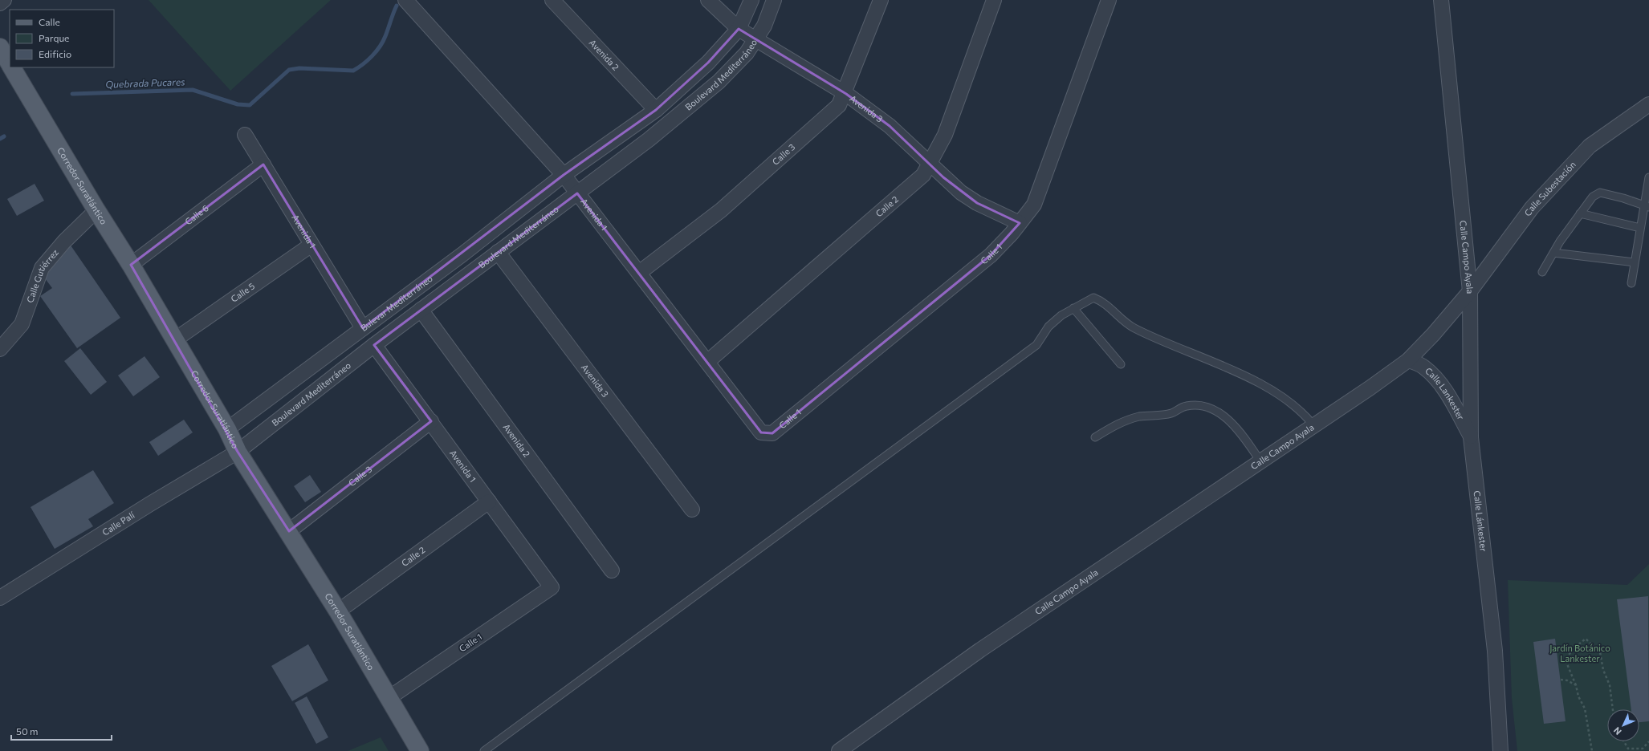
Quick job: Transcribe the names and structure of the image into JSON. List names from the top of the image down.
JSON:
{
  "streets": {
    "main road": ["Corredor Suratlántico"],
    "street": [
      "Avenida 2",
      "Boulevard Mediterráneo",
      "Avenida 3",
      "Calle 3",
      "Calle Subestación",
      "Calle 2",
      "Calle 6",
      "Avenida 1",
      "Calle 1",
      "Calle Campo Ayala",
      "Calle Gutiérrez",
      "Calle 5",
      "Bulevar Mediterráneo",
      "Calle Lankester",
      "Calle Lánkester",
      "Calle Palí"
    ]
  },
  "crossings": [
    ["Avenida 2", "Boulevard Mediterráneo"],
    ["Boulevard Mediterráneo", "Avenida 3"],
    ["Boulevard Mediterráneo", "Corredor Suratlántico"],
    ["Boulevard Mediterráneo", "Avenida 1"],
    ["Boulevard Mediterráneo", "Bulevar Mediterráneo"],
    ["Boulevard Mediterráneo", "Calle Palí"],
    ["Avenida 3", "Calle 3"],
    ["Avenida 3", "Calle 2"],
    ["Avenida 3", "Calle 1"],
    ["Calle 3", "Corredor Suratlántico"],
    ["Calle 3", "Avenida 1"],
    ["Corredor Suratlántico", "Calle 2"],
    ["Corredor Suratlántico", "Calle 6"],
    ["Corredor Suratlántico", "Calle 1"],
    ["Corredor Suratlántico", "Calle Gutiérrez"],
    ["Corredor Suratlántico", "Calle 5"],
    ["Corredor Suratlántico", "Bulevar Mediterráneo"],
    ["Corredor Suratlántico", "Calle Palí"],
    ["Calle Subestación", "Calle Campo Ayala"],
    ["Calle Subestación", "Calle Lánkester"],
    ["Calle 2", "Avenida 1"],
    ["Calle 6", "Avenida 1"],
    ["Avenida 1", "Calle 1"],
    ["Avenida 1", "Calle 5"],
    ["Avenida 1", "Bulevar Mediterráneo"],
    ["Calle Campo Ayala", "Calle Lankester"],
    ["Calle Campo Ayala", "Calle Lánkester"],
    ["Calle Lankester", "Calle Lánkester"]
  ],
  "water": ["Quebrada Pucares"],
  "parks": ["Jardín Botánico Lankester"],
  "legend": ["Calle", "Parque", "Edificio"],
  "scale_bar": "50 m",
  "north": "bottom left"
}
